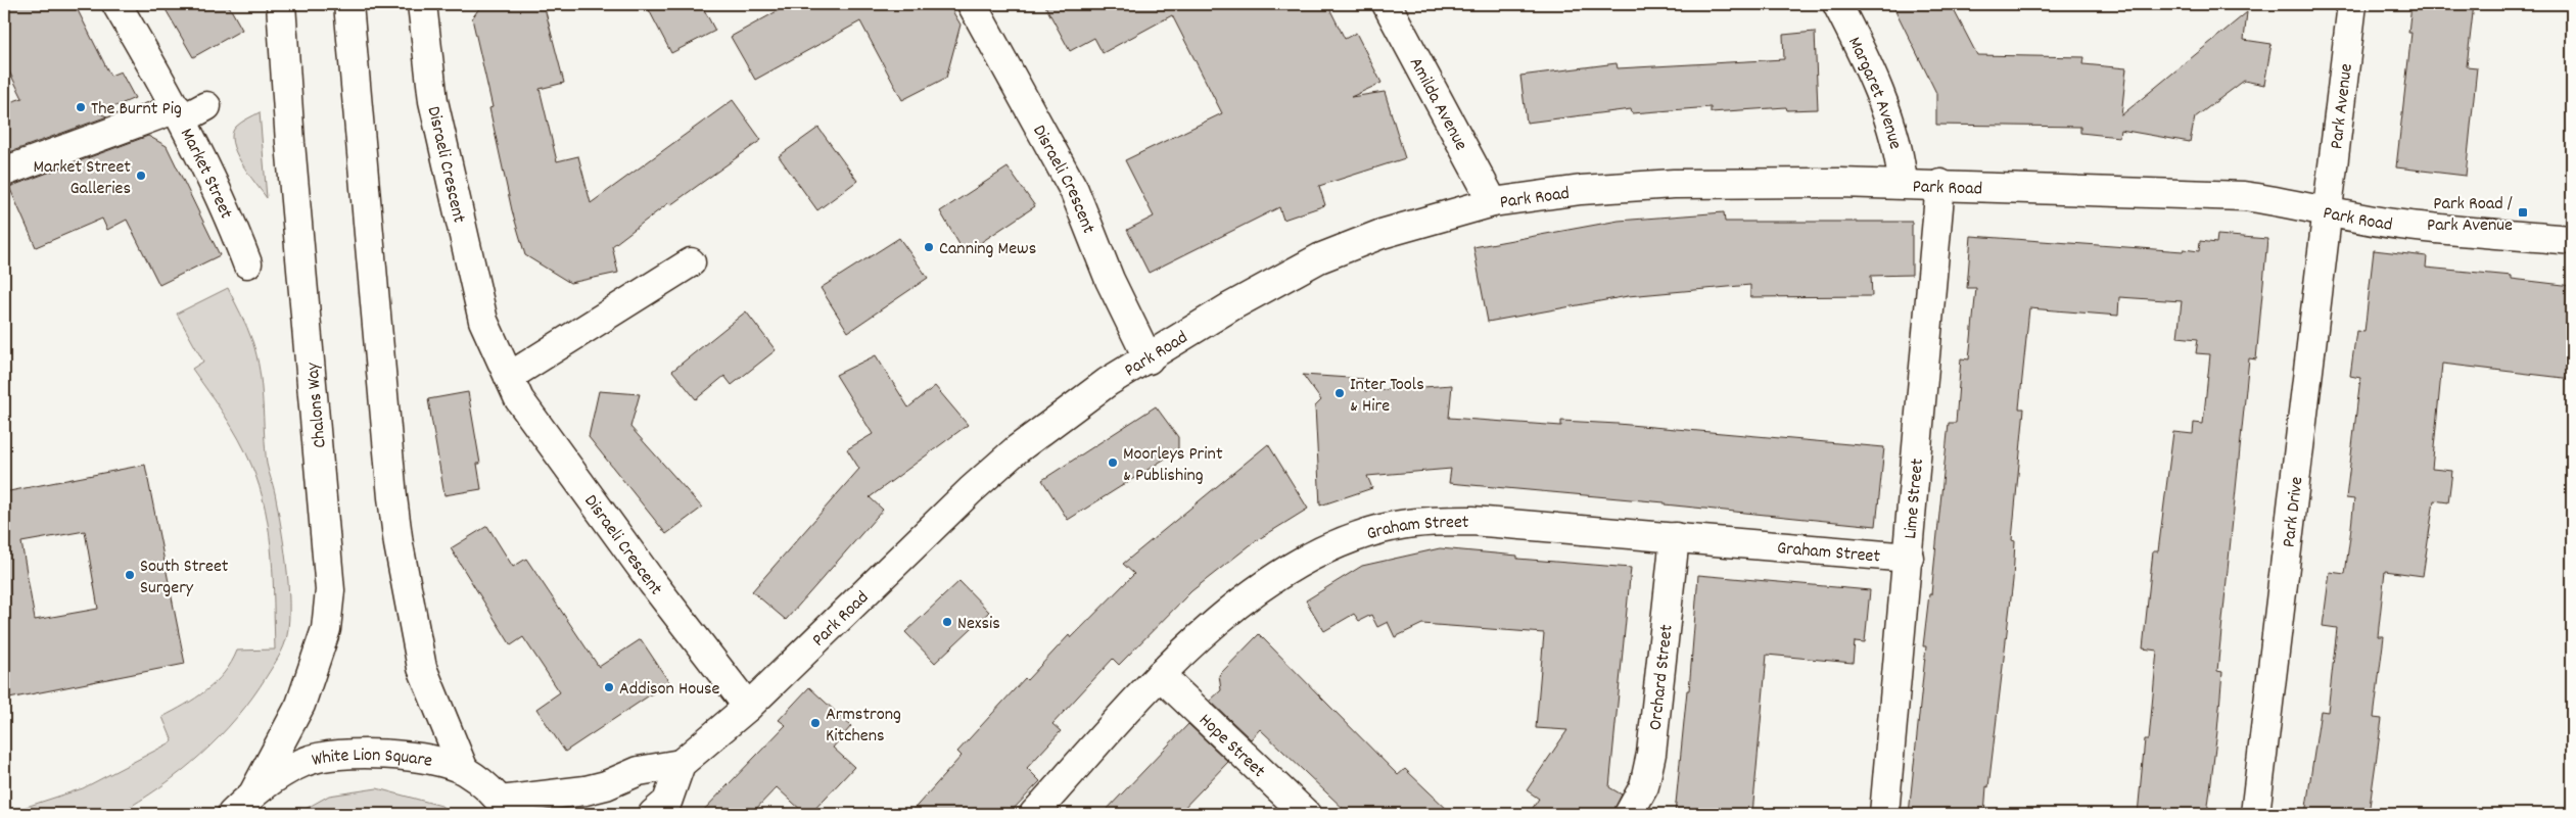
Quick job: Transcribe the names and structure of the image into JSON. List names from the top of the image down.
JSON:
{
  "streets": {
    "street": [
      "Margaret Avenue",
      "Amilda Avenue",
      "Park Avenue",
      "Disraeli Crescent",
      "Market Street",
      "Park Road",
      "Chalons Way",
      "Lime Street",
      "Park Drive",
      "Graham Street",
      "Orchard Street",
      "Hope Street",
      "White Lion Square"
    ]
  },
  "crossings": [
    ["Margaret Avenue", "Park Road"],
    ["Amilda Avenue", "Park Road"],
    ["Park Avenue", "Park Road"],
    ["Park Avenue", "Park Drive"],
    ["Disraeli Crescent", "Park Road"],
    ["Park Road", "Lime Street"],
    ["Park Road", "Park Drive"],
    ["Chalons Way", "White Lion Square"],
    ["Lime Street", "Graham Street"],
    ["Graham Street", "Orchard Street"],
    ["Graham Street", "Hope Street"]
  ],
  "places": {
    "other": [
      "The Burnt Pig",
      "Market Street Galleries",
      "Canning Mews",
      "Inter Tools & Hire",
      "Moorleys Print & Publishing",
      "South Street Surgery",
      "Nexsis",
      "Addison House",
      "Armstrong Kitchens"
    ],
    "transit": ["Park Road / Park Avenue"]
  }
}
